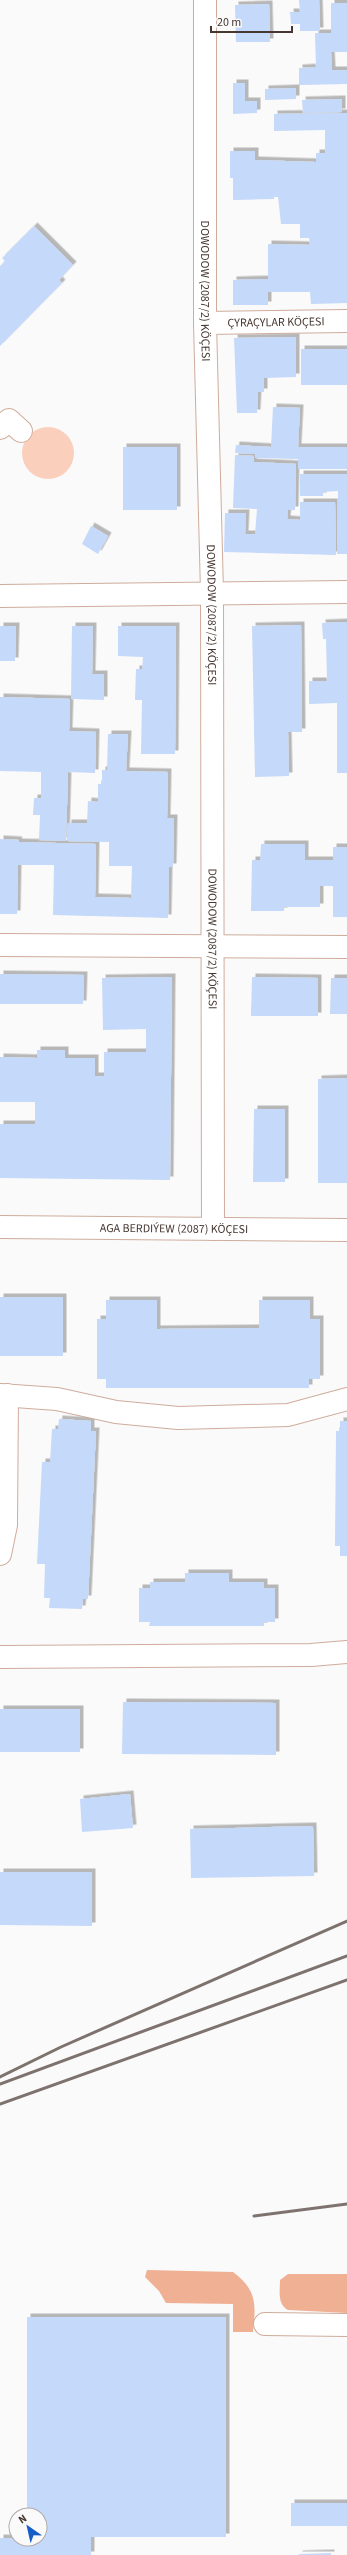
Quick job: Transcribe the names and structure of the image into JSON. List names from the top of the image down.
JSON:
{
  "streets": {
    "street": ["DOWODOW (2087/2) KÖÇESI", "ÇYRAÇYLAR KÖÇESI", "AGA BERDIÝEW (2087) KÖÇESI"]
  },
  "crossings": [
    ["DOWODOW (2087/2) KÖÇESI", "ÇYRAÇYLAR KÖÇESI"],
    ["DOWODOW (2087/2) KÖÇESI", "AGA BERDIÝEW (2087) KÖÇESI"]
  ],
  "scale_bar": "20 m",
  "north": "top left"
}
